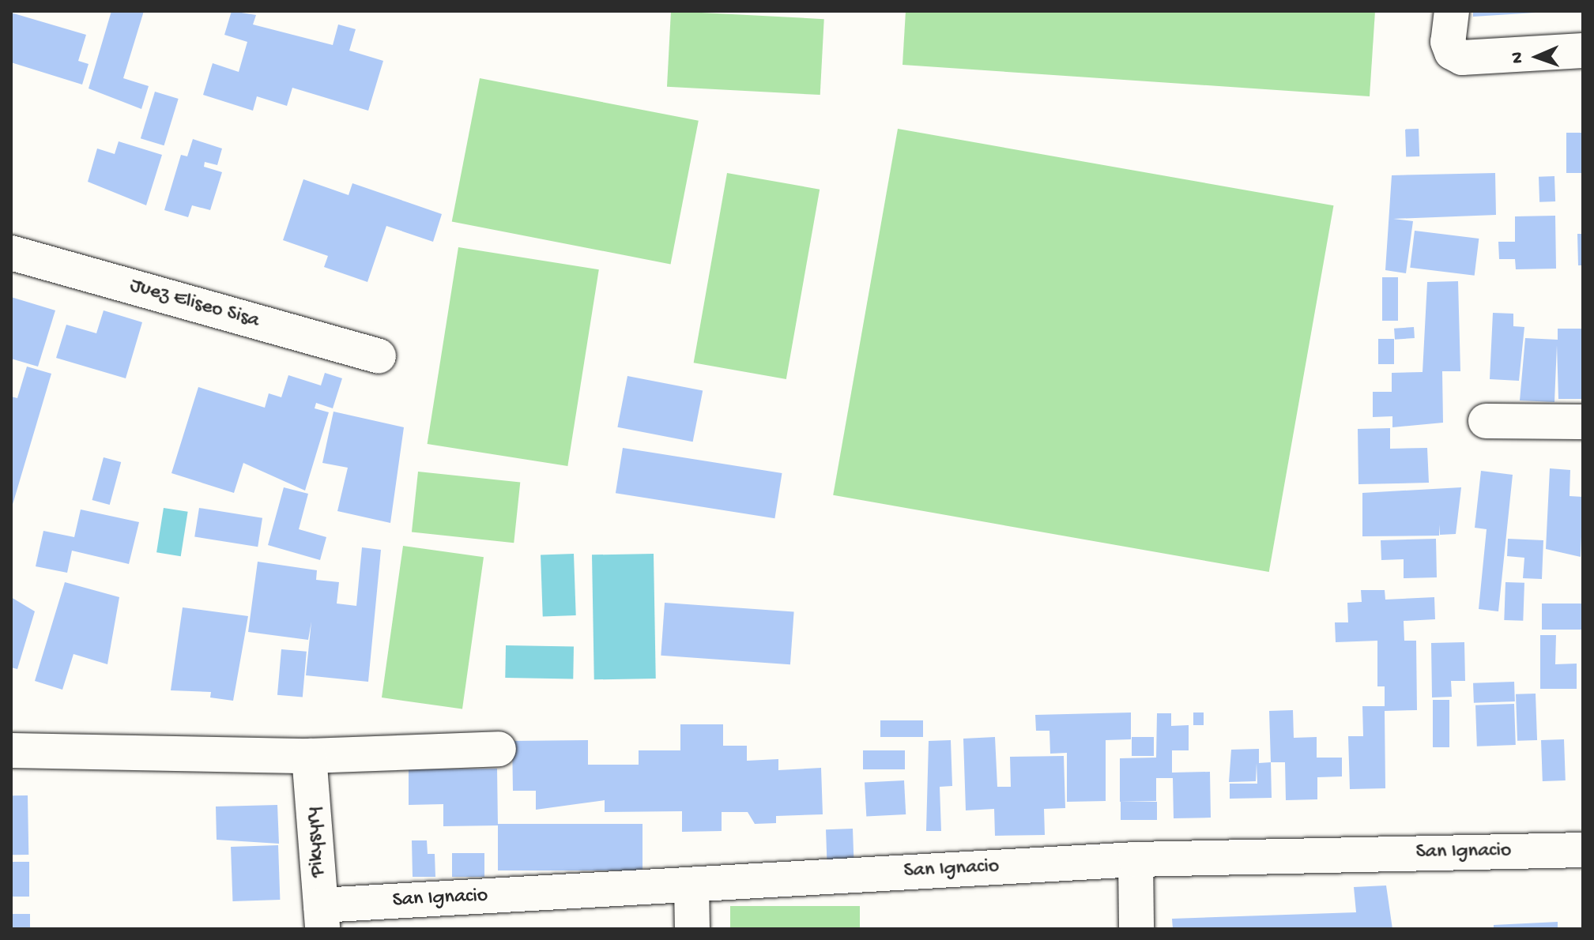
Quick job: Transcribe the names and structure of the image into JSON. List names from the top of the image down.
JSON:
{
  "streets": {
    "street": ["Juez Eliseo Sisa", "Pikysyry", "San Ignacio"]
  },
  "crossings": [
    ["Pikysyry", "San Ignacio"]
  ],
  "north": "left"
}
